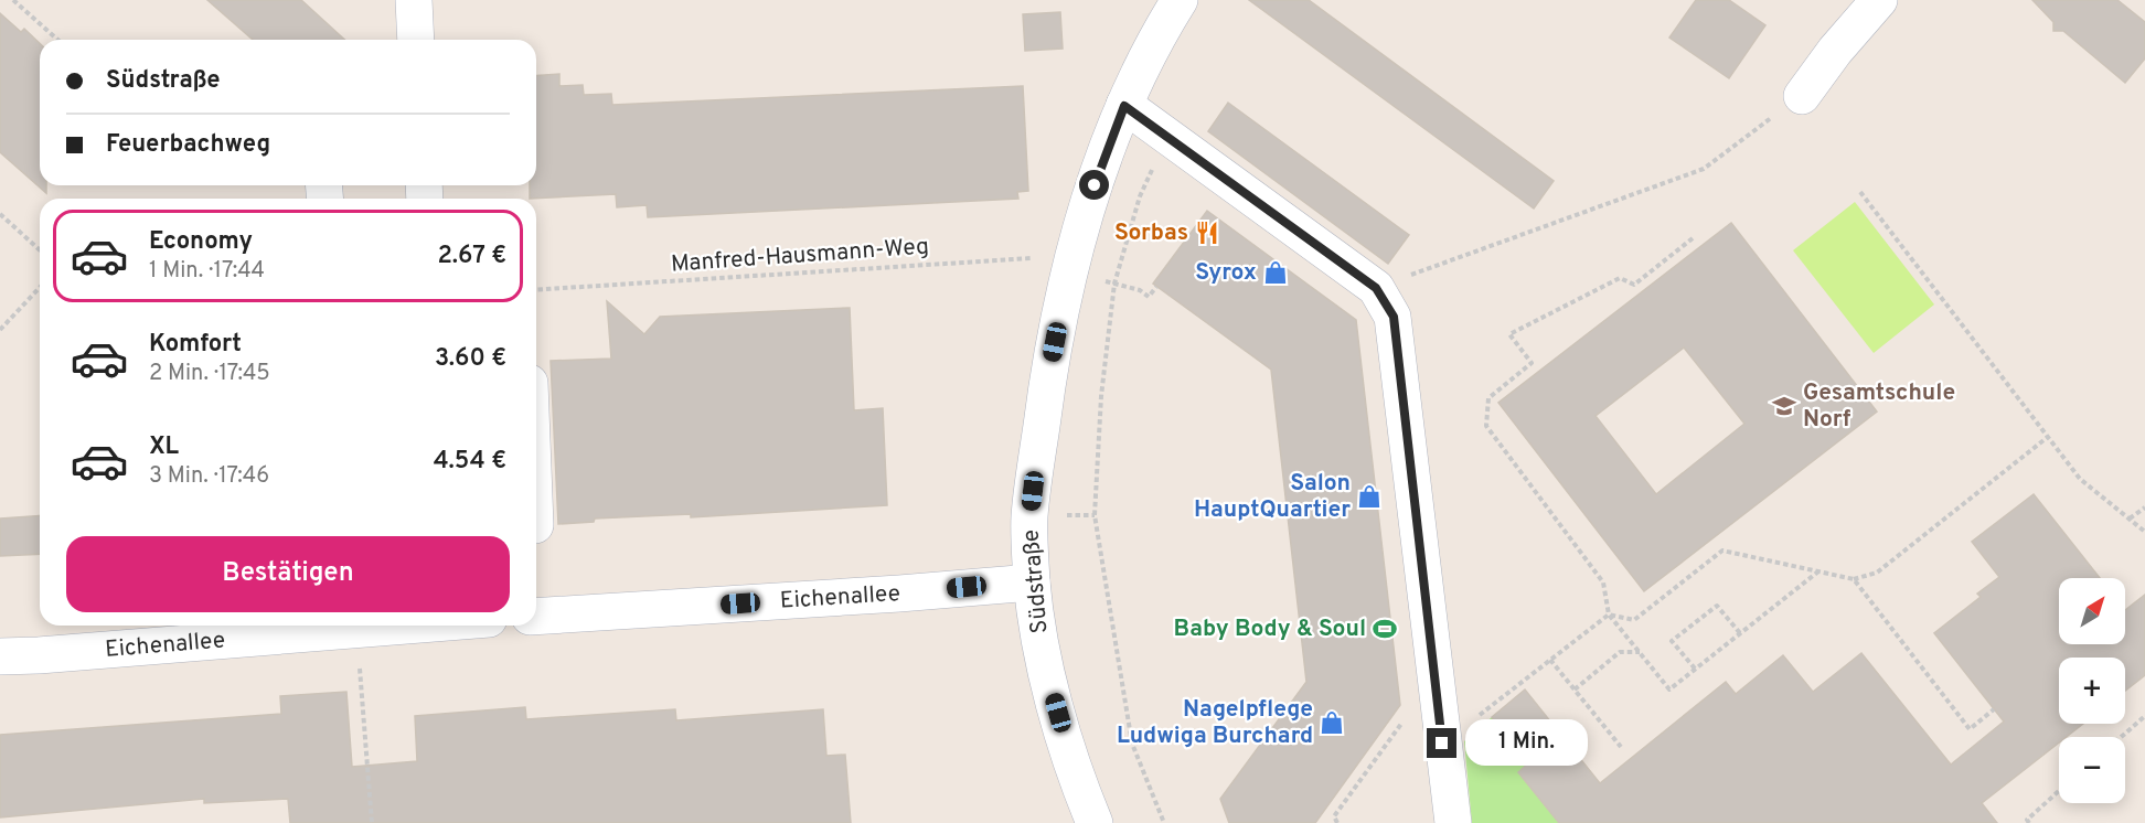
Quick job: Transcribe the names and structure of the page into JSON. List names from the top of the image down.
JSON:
{
  "streets": {
    "street": ["Südstraße", "Eichenallee"],
    "path": ["Manfred-Hausmann-Weg"]
  },
  "crossings": [
    ["Manfred-Hausmann-Weg", "Südstraße"],
    ["Südstraße", "Eichenallee"]
  ],
  "places": {
    "restaurant": ["Sorbas"],
    "shop": ["Syrox", "Salon HauptQuartier", "Nagelpflege Ludwiga Burchard"],
    "school or university": ["Gesamtschule Norf"],
    "sports": ["Baby Body & Soul"]
  },
  "north": "top right",
  "page": {
    "banner": ["Südstraße", "Feuerbachweg"],
    "list": [
      {
        "name": "Economy",
        "note": "1 Min. · 17:44",
        "value": "2.67 €"
      },
      {
        "name": "Komfort",
        "note": "2 Min. · 17:45",
        "value": "3.60 €"
      },
      {
        "name": "XL",
        "note": "3 Min. · 17:46",
        "value": "4.54 €"
      }
    ],
    "buttons": "Bestätigen",
    "map_buttons": ["+", "−"],
    "bubble": "1 Min."
  }
}
